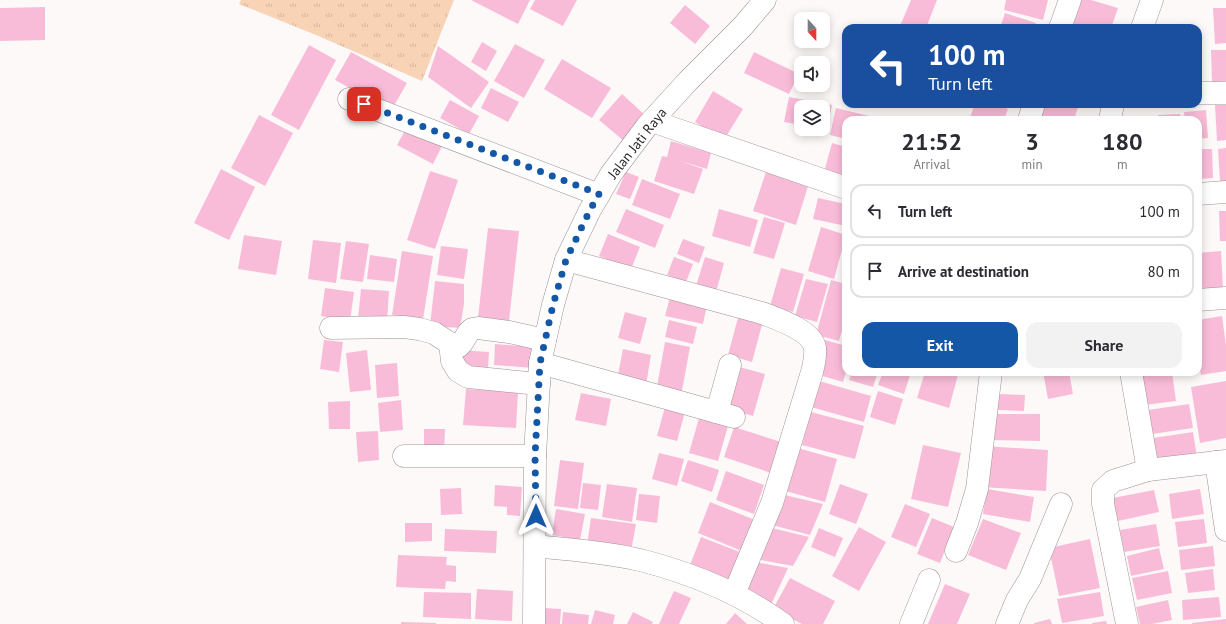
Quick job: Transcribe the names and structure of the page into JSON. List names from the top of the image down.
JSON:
{
  "streets": {
    "street": ["Jalan Jati Raya"]
  },
  "north": "bottom",
  "page": {
    "turn": ["100 m", "Turn left"],
    "eta": [
      "21:52",
      "Arrival",
      "3",
      "min",
      "180",
      "m"
    ],
    "list": [
      {
        "name": "Turn left",
        "value": "100 m"
      },
      {
        "name": "Arrive at destination",
        "value": "80 m"
      }
    ],
    "buttons": ["Exit", "Share"]
  }
}
